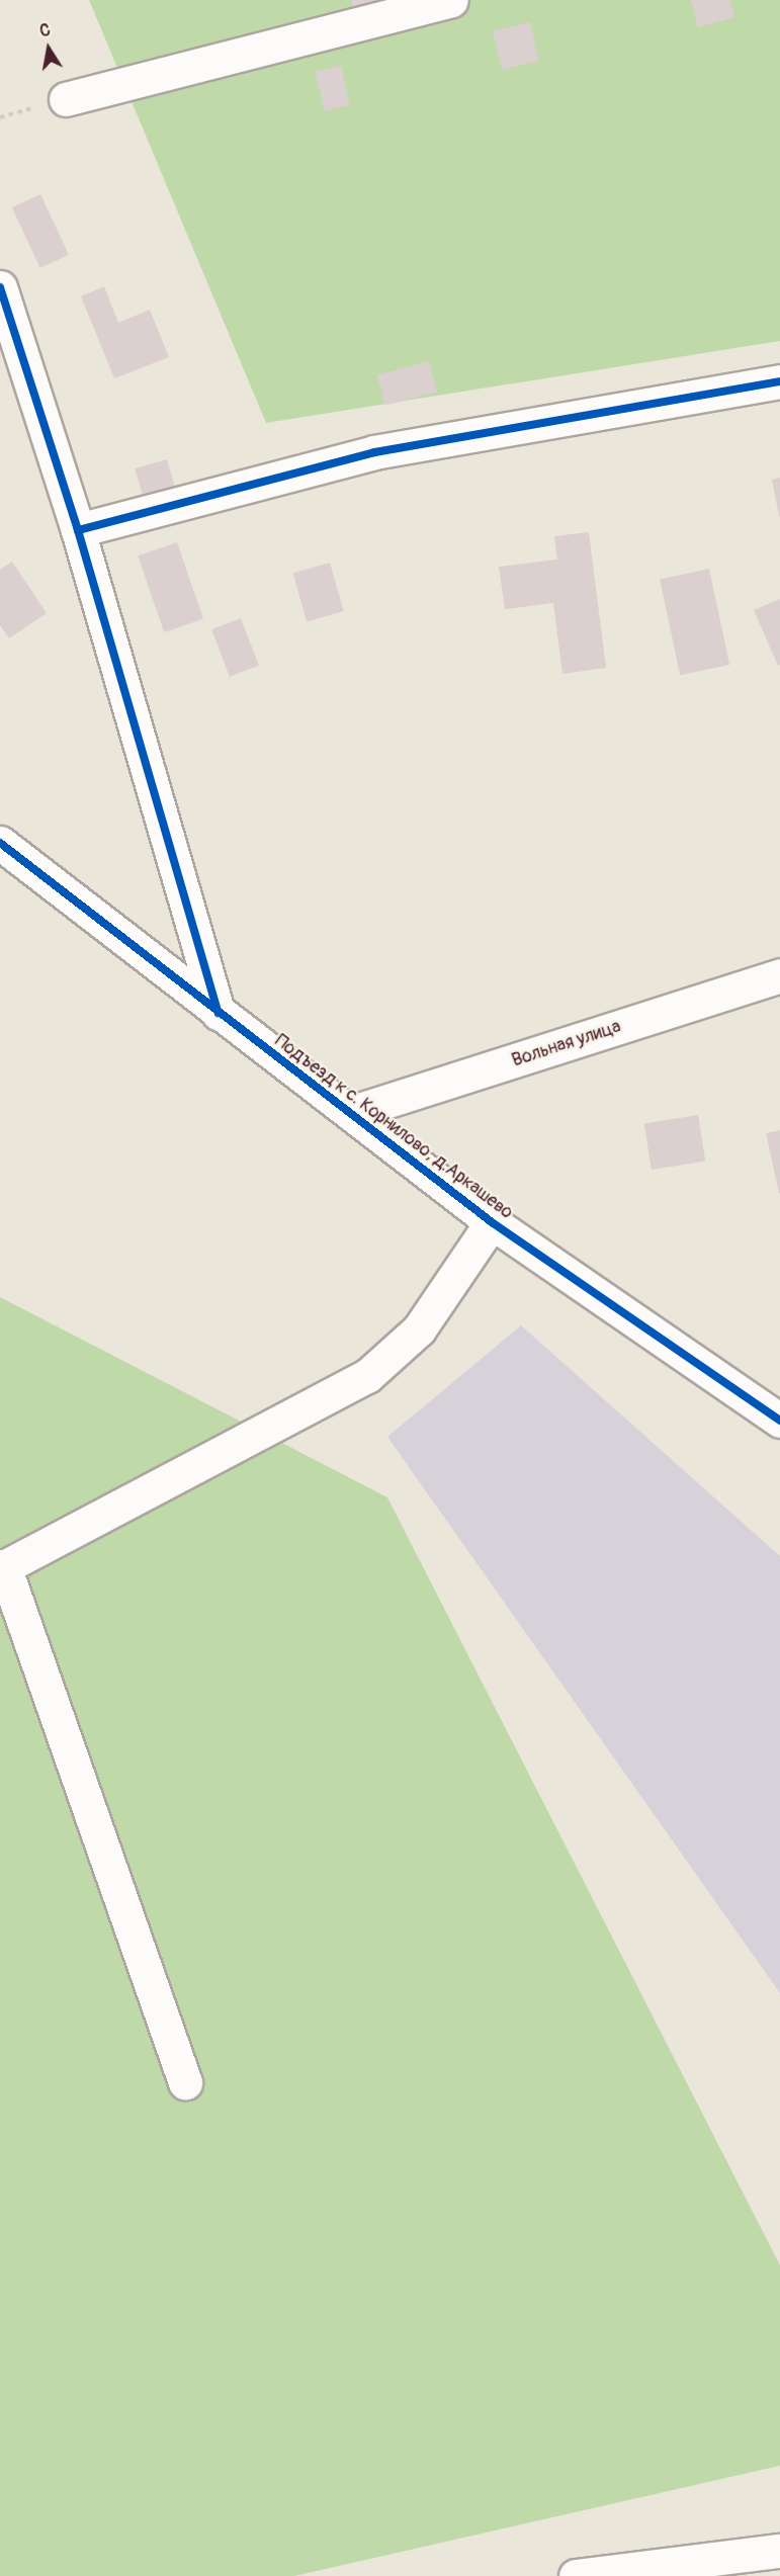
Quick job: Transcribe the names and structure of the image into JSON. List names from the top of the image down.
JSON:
{
  "streets": {
    "street": ["Вольная улица", "Подъезд к с. Корнилово, д.Аркашево"]
  },
  "crossings": [
    ["Вольная улица", "Подъезд к с. Корнилово, д.Аркашево"]
  ],
  "north": "top"
}
